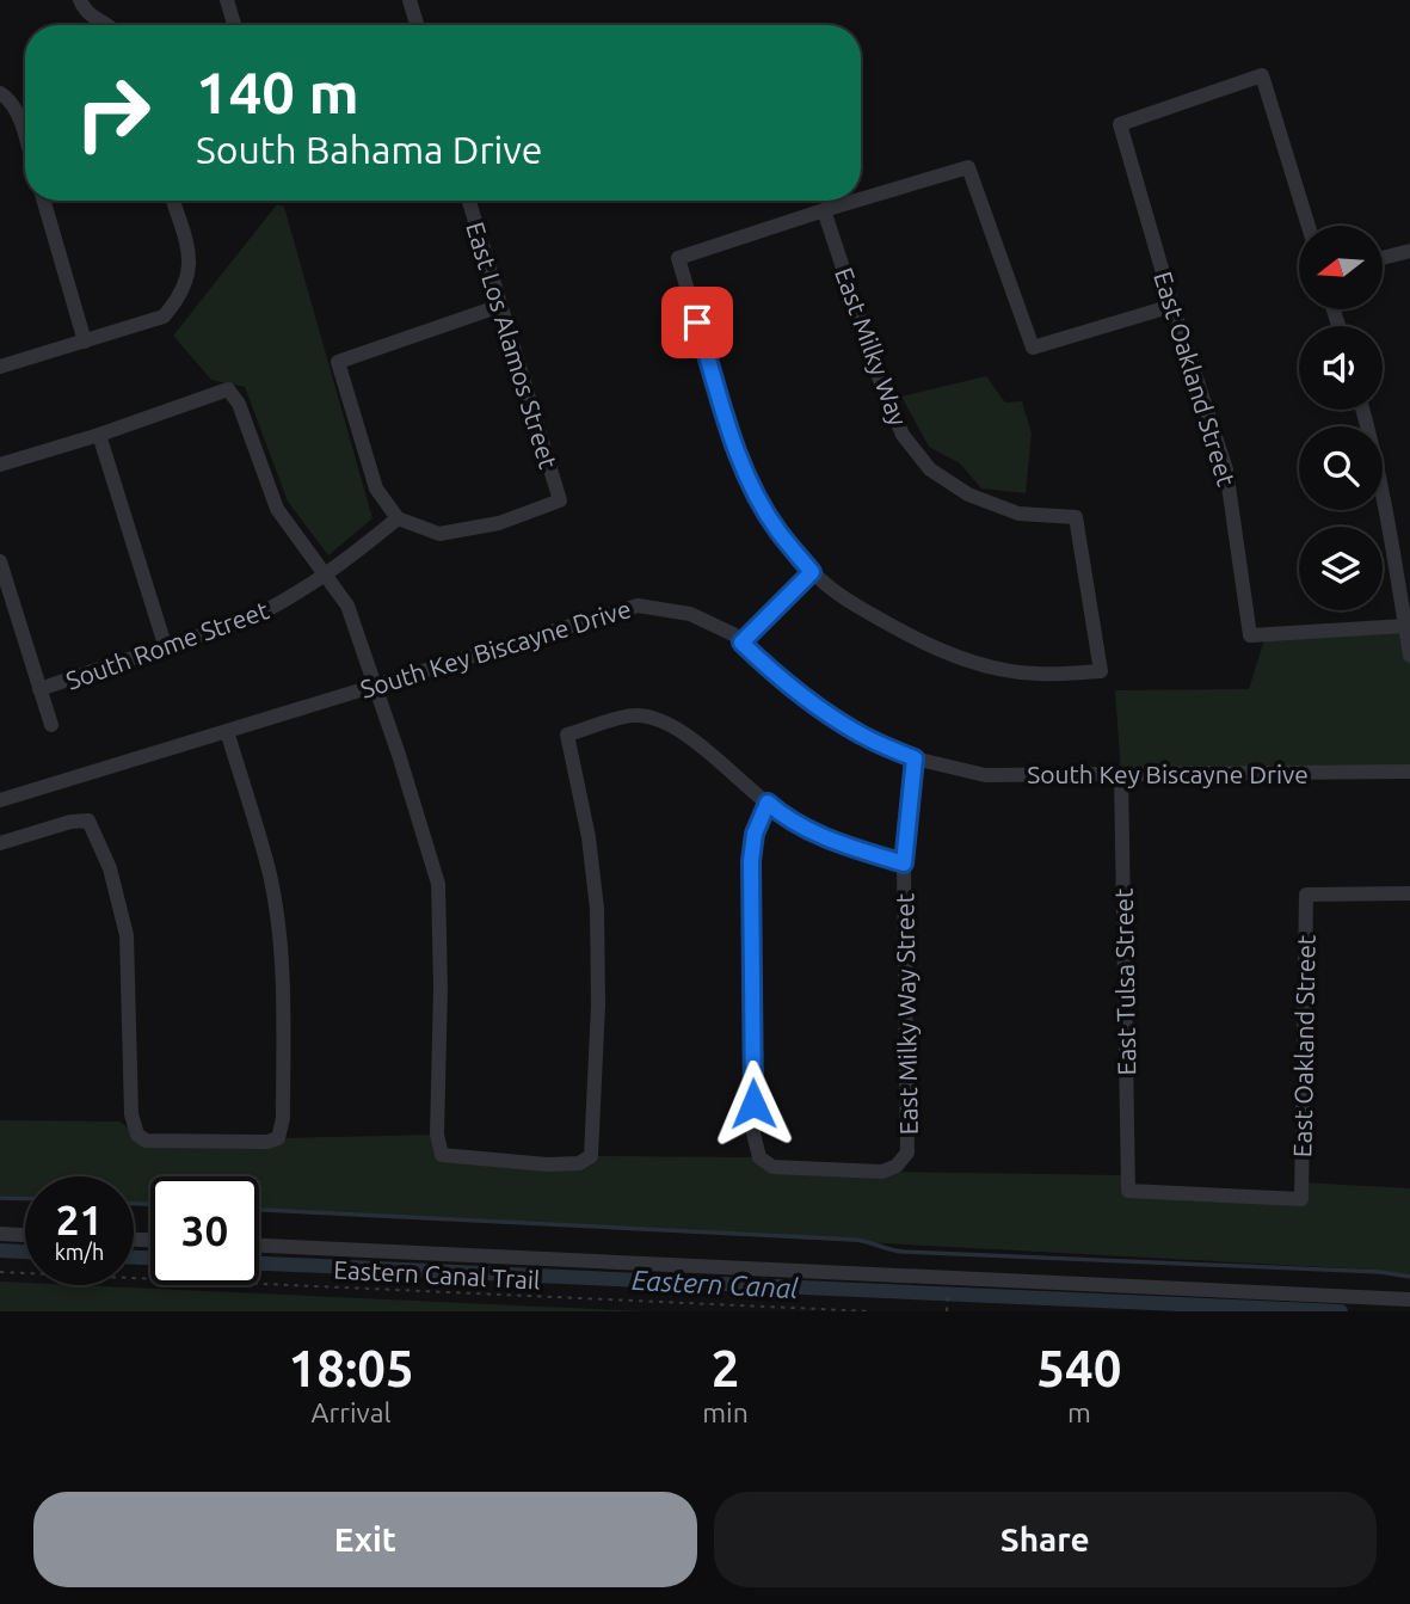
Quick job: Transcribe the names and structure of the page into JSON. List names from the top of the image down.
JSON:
{
  "streets": {
    "street": [
      "East Los Alamos Street",
      "East Milky Way",
      "East Oakland Street",
      "South Rome Street",
      "South Key Biscayne Drive",
      "East Tulsa Street",
      "East Milky Way Street"
    ],
    "path": ["Eastern Canal Trail"]
  },
  "crossings": [
    ["East Los Alamos Street", "South Rome Street"],
    ["East Oakland Street", "East Tulsa Street"],
    ["South Key Biscayne Drive", "East Tulsa Street"],
    ["South Key Biscayne Drive", "East Milky Way Street"]
  ],
  "water": ["Eastern Canal"],
  "north": "left",
  "page": {
    "turn": ["140 m", "South Bahama Drive"],
    "speed": "21 km/h",
    "limit": "30",
    "eta": [
      "18:05",
      "Arrival",
      "2",
      "min",
      "540",
      "m"
    ],
    "buttons": ["Exit", "Share"]
  }
}
